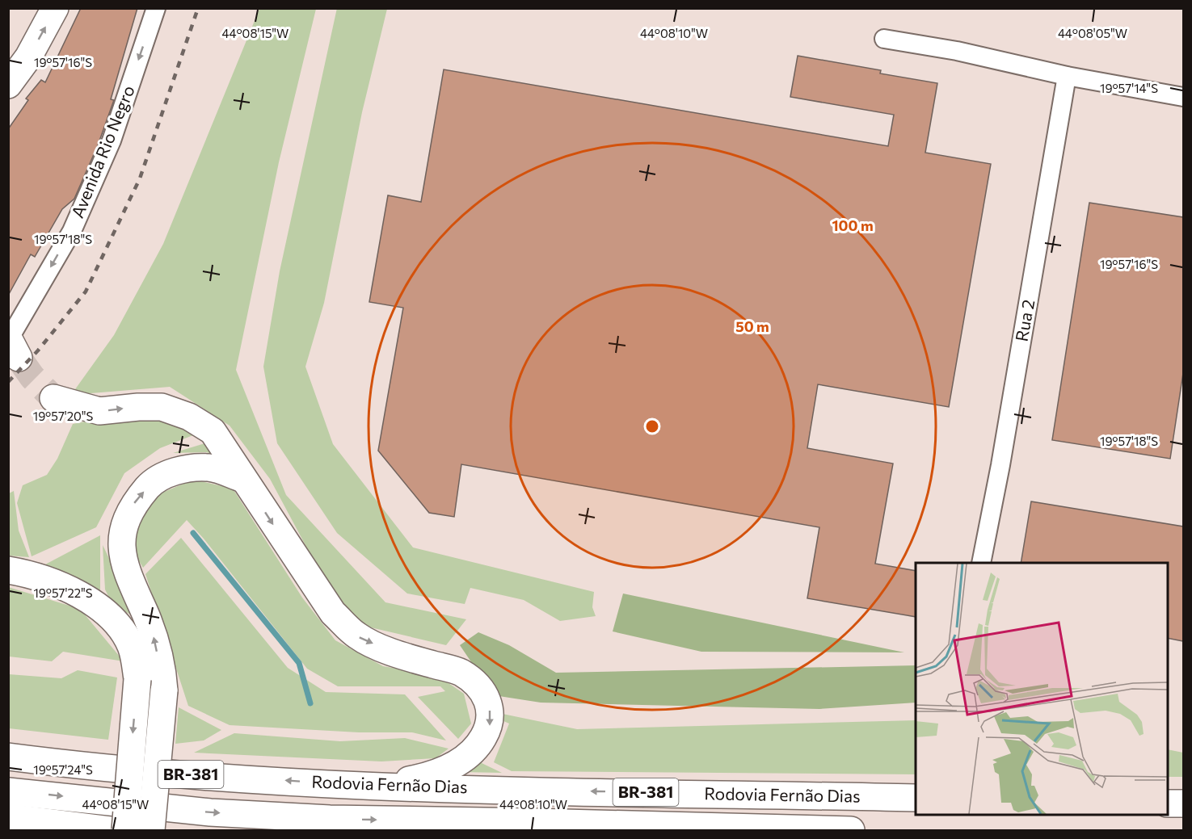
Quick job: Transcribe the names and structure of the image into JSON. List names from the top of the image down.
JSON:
{
  "streets": {
    "main road": ["BR-381", "Rodovia Fernão Dias"],
    "street": ["Avenida Rio Negro", "Rua 2"]
  },
  "one_way": ["Avenida Rio Negro"],
  "coordinates": [
    "44°08'15\"W",
    "44°08'10\"W",
    "44°08'05\"W",
    "19°57'16\"S",
    "19°57'14\"S",
    "19°57'18\"S",
    "19°57'20\"S",
    "19°57'22\"S",
    "19°57'24\"S"
  ],
  "rings": ["100 m", "50 m"]
}
